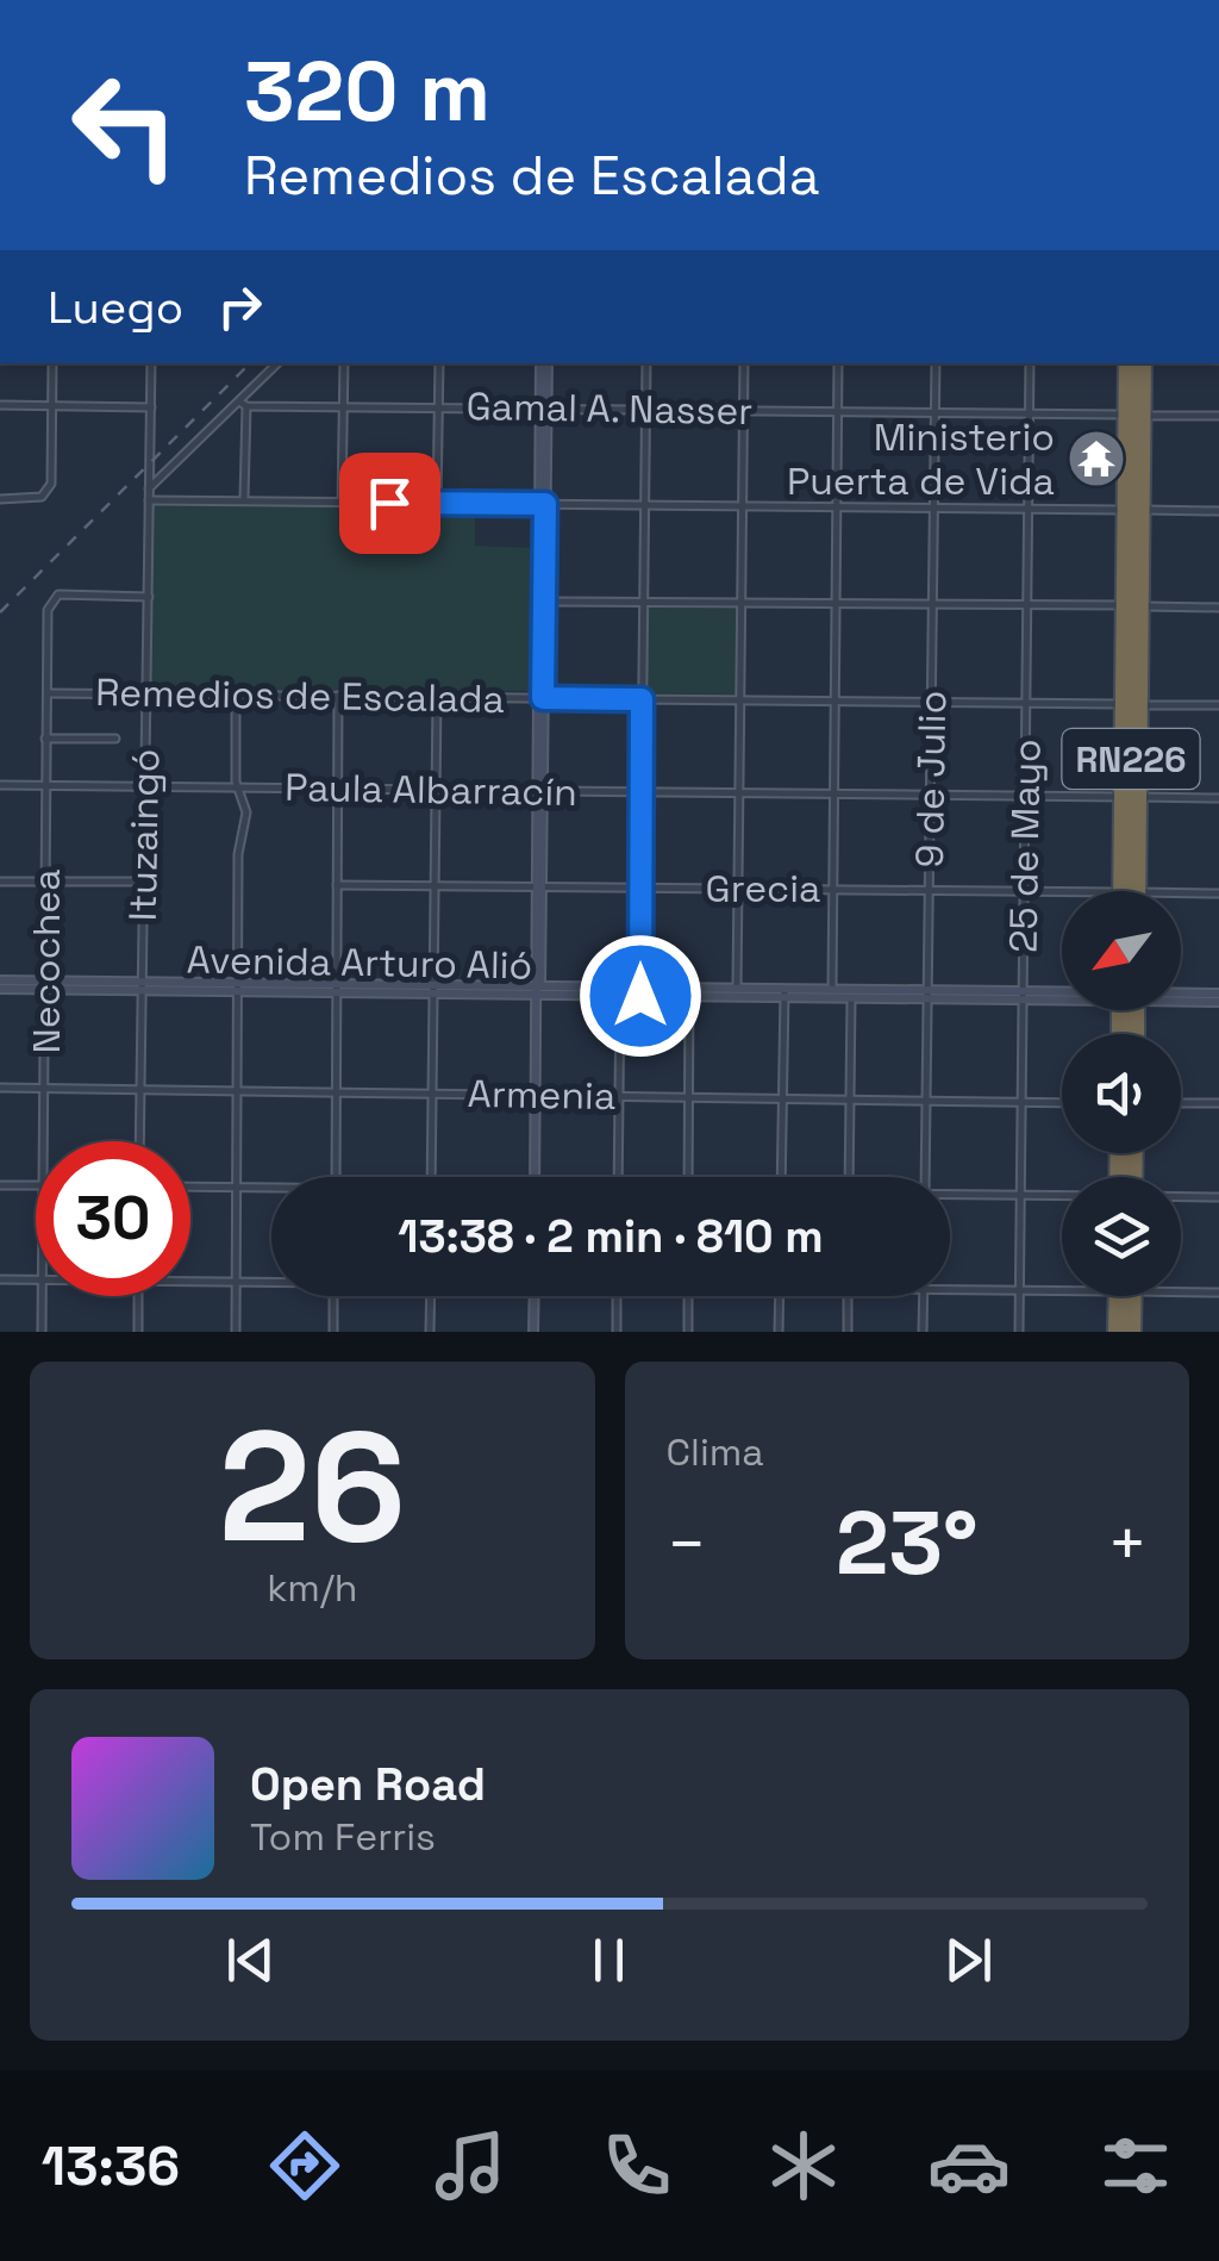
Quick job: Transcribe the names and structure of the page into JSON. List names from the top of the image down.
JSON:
{
  "streets": {
    "highway": ["RN226"],
    "main road": ["Avenida Arturo Alió"],
    "street": [
      "Gamal A. Nasser",
      "Remedios de Escalada",
      "9 de Julio",
      "Paula Albarracín",
      "Ituzaingó",
      "25 de Mayo",
      "Grecia",
      "Necochea",
      "Armenia"
    ]
  },
  "crossings": [
    ["Gamal A. Nasser", "9 de Julio"],
    ["Gamal A. Nasser", "25 de Mayo"],
    ["Remedios de Escalada", "9 de Julio"],
    ["Remedios de Escalada", "Ituzaingó"],
    ["Remedios de Escalada", "25 de Mayo"],
    ["Remedios de Escalada", "Necochea"],
    ["RN226", "Paula Albarracín"],
    ["9 de Julio", "Paula Albarracín"],
    ["9 de Julio", "Grecia"],
    ["9 de Julio", "Avenida Arturo Alió"],
    ["9 de Julio", "Armenia"],
    ["Paula Albarracín", "Ituzaingó"],
    ["Paula Albarracín", "25 de Mayo"],
    ["Paula Albarracín", "Necochea"],
    ["Ituzaingó", "Necochea"],
    ["Ituzaingó", "Avenida Arturo Alió"],
    ["Ituzaingó", "Armenia"],
    ["25 de Mayo", "Grecia"],
    ["25 de Mayo", "Avenida Arturo Alió"],
    ["25 de Mayo", "Armenia"],
    ["Necochea", "Avenida Arturo Alió"],
    ["Necochea", "Armenia"]
  ],
  "places": {
    "temple": ["Ministerio Puerta de Vida"]
  },
  "north": "bottom left",
  "page": {
    "turn": ["320 m", "Remedios de Escalada"],
    "then": "Luego",
    "limit": "30",
    "trip": "13:38 · 2 min · 810 m",
    "tile": [
      ["26", "km/h"],
      "Clima"
    ],
    "heat": ["−", "23°", "+"],
    "song": ["Open Road", "Tom Ferris"],
    "tabs": "13:36"
  }
}
